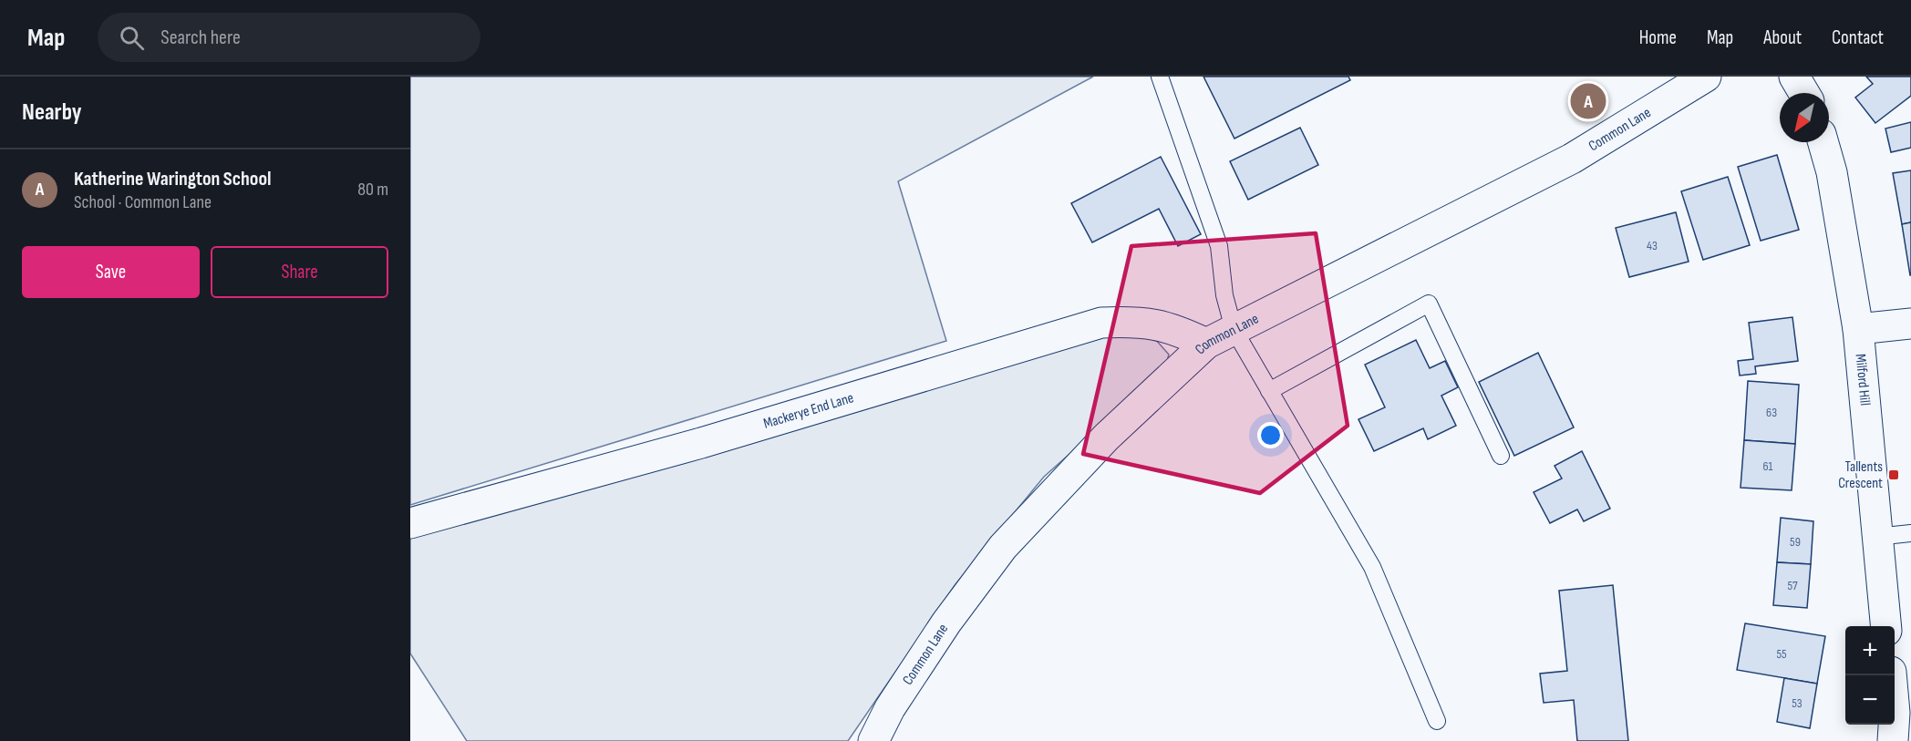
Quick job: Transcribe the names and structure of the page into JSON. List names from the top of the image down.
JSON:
{
  "streets": {
    "street": ["Common Lane", "Milford Hill", "Mackerye End Lane"]
  },
  "crossings": [
    ["Common Lane", "Mackerye End Lane"]
  ],
  "places": {
    "transit": ["Tallents Crescent"]
  },
  "house_numbers": [
    "43",
    "63",
    "61",
    "59",
    "57",
    "55",
    "53"
  ],
  "north": "bottom left",
  "page": {
    "header": "Map",
    "search": "Search here",
    "nav": [
      "Home",
      "Map",
      "About",
      "Contact"
    ],
    "heading": "Nearby",
    "pins": "A",
    "list": [
      {
        "mark": "A",
        "name": "Katherine Warington School",
        "note": "School · Common Lane",
        "value": "80 m"
      }
    ],
    "buttons": ["Save", "Share"],
    "map_buttons": ["+", "−"]
  }
}
